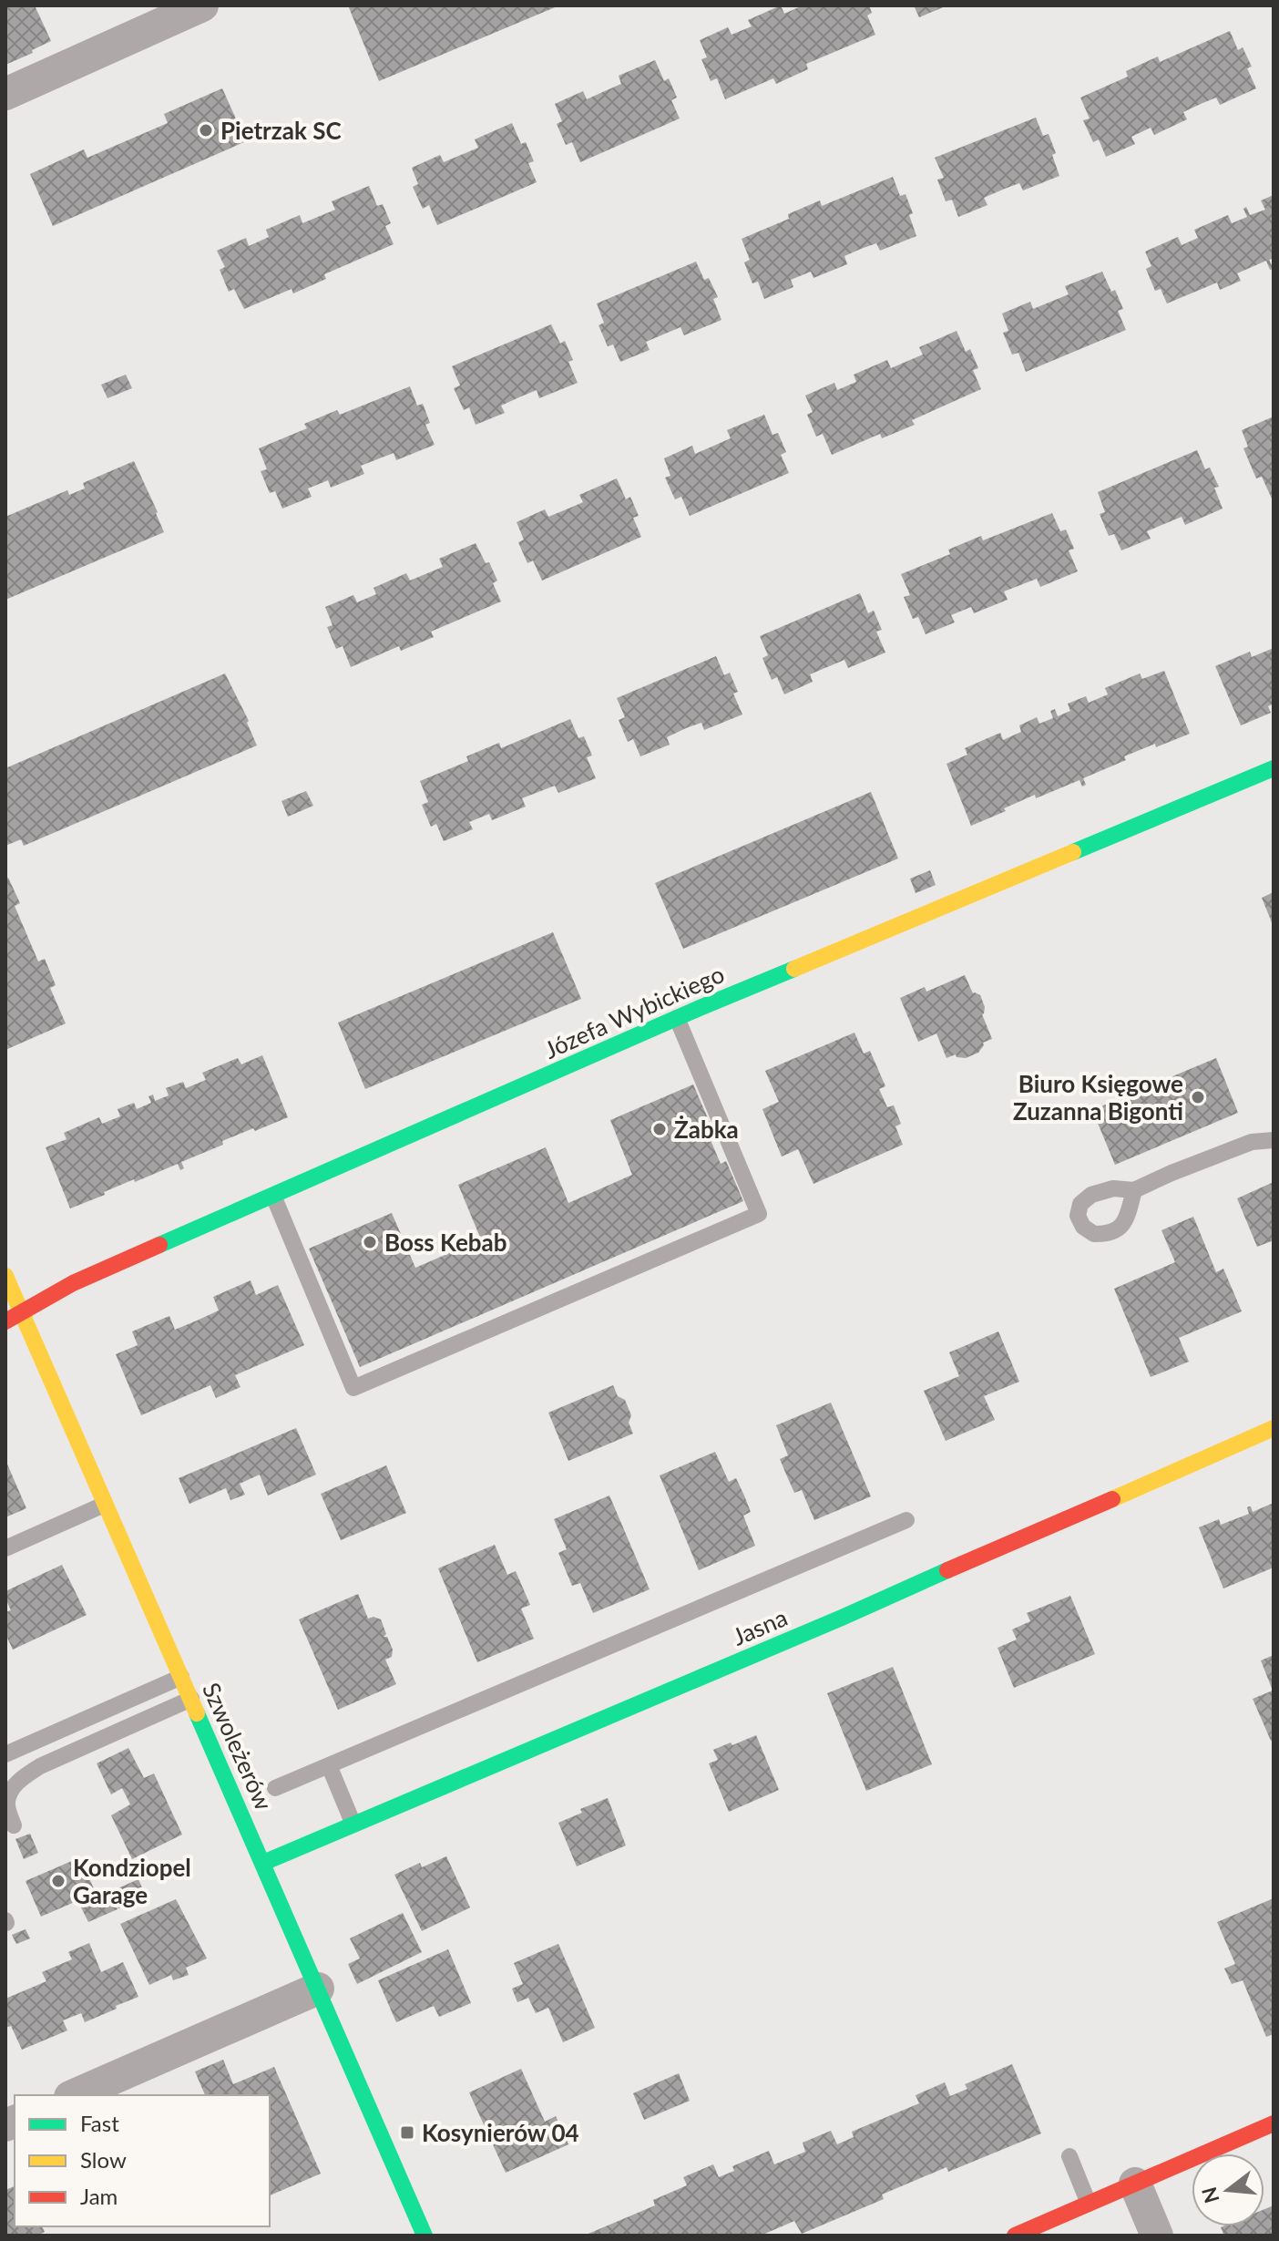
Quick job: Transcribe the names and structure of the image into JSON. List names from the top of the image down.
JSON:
{
  "streets": {
    "street": ["Józefa Wybickiego", "Jasna", "Szwoleżerów"]
  },
  "crossings": [
    ["Józefa Wybickiego", "Szwoleżerów"],
    ["Jasna", "Szwoleżerów"]
  ],
  "places": {
    "other": [
      "Pietrzak SC",
      "Biuro Księgowe Zuzanna Bigonti",
      "Żabka",
      "Boss Kebab",
      "Kondziopel Garage"
    ],
    "transit": ["Kosynierów 04"]
  },
  "legend": ["Fast", "Slow", "Jam"],
  "north": "left"
}
